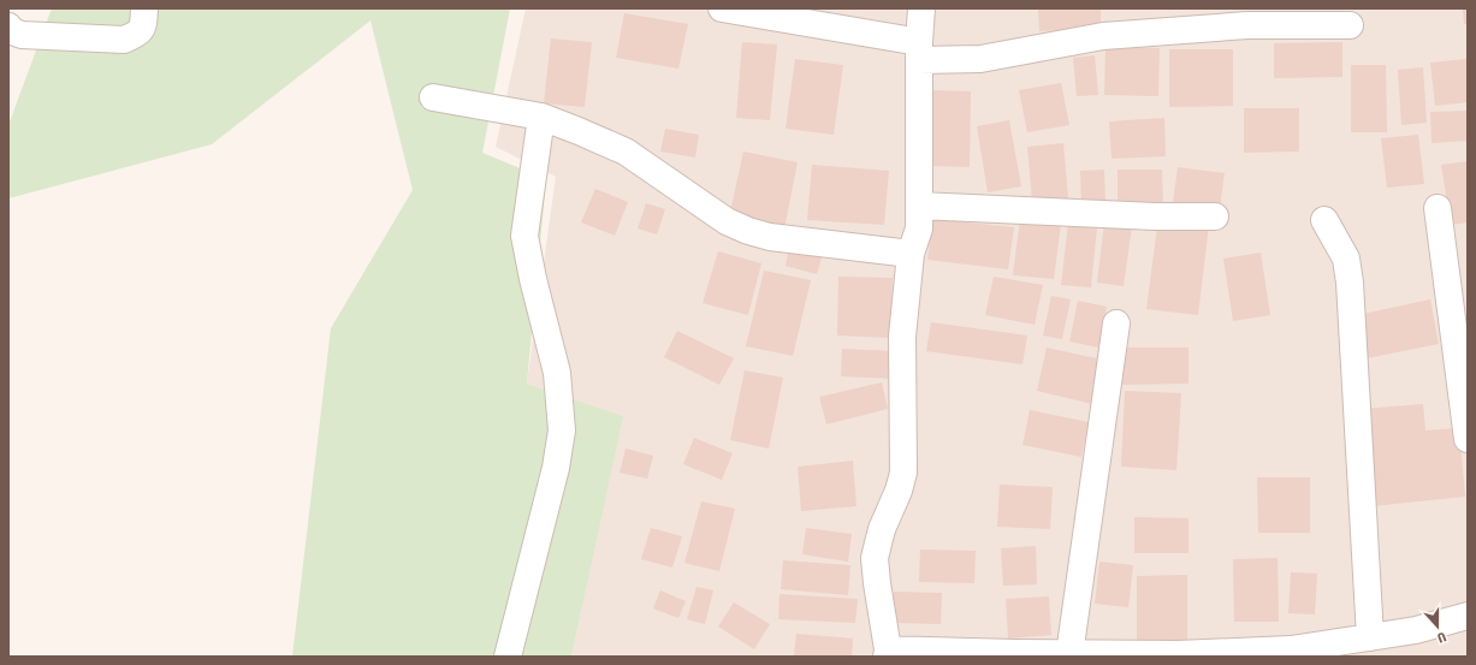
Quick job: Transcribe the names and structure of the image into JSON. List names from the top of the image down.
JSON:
{
  "north": "bottom"
}
